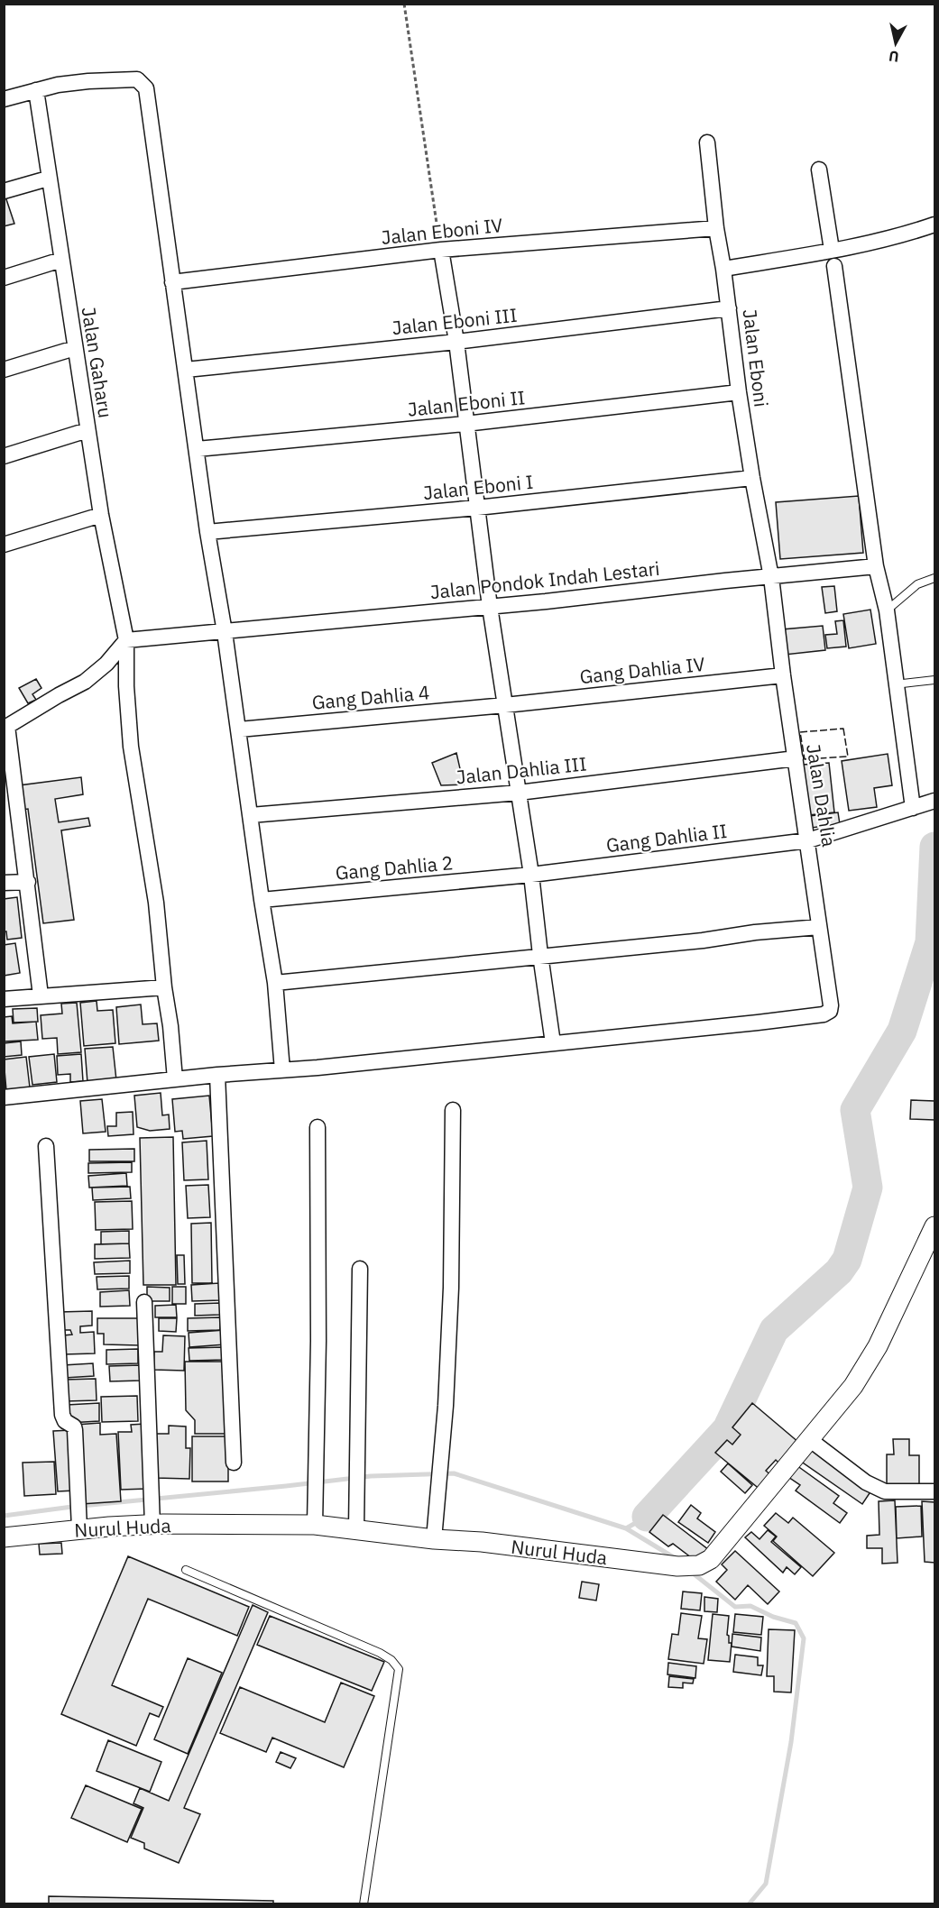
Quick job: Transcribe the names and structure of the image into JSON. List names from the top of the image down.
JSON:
{
  "streets": {
    "street": [
      "Jalan Eboni IV",
      "Jalan Eboni III",
      "Jalan Eboni",
      "Jalan Gaharu",
      "Jalan Eboni II",
      "Jalan Eboni I",
      "Jalan Pondok Indah Lestari",
      "Gang Dahlia IV",
      "Gang Dahlia 4",
      "Jalan Dahlia III",
      "Jalan Dahlia",
      "Gang Dahlia II",
      "Gang Dahlia 2",
      "Nurul Huda"
    ]
  },
  "crossings": [
    ["Jalan Eboni IV", "Jalan Eboni"],
    ["Jalan Eboni III", "Jalan Eboni"],
    ["Jalan Eboni", "Jalan Eboni II"],
    ["Jalan Eboni", "Jalan Eboni I"],
    ["Jalan Eboni", "Jalan Pondok Indah Lestari"],
    ["Jalan Eboni", "Jalan Dahlia"],
    ["Jalan Gaharu", "Jalan Pondok Indah Lestari"],
    ["Jalan Pondok Indah Lestari", "Jalan Dahlia"],
    ["Gang Dahlia IV", "Gang Dahlia 4"],
    ["Gang Dahlia IV", "Jalan Dahlia"],
    ["Jalan Dahlia III", "Jalan Dahlia"],
    ["Jalan Dahlia", "Gang Dahlia II"],
    ["Gang Dahlia II", "Gang Dahlia 2"]
  ],
  "north": "bottom"
}
